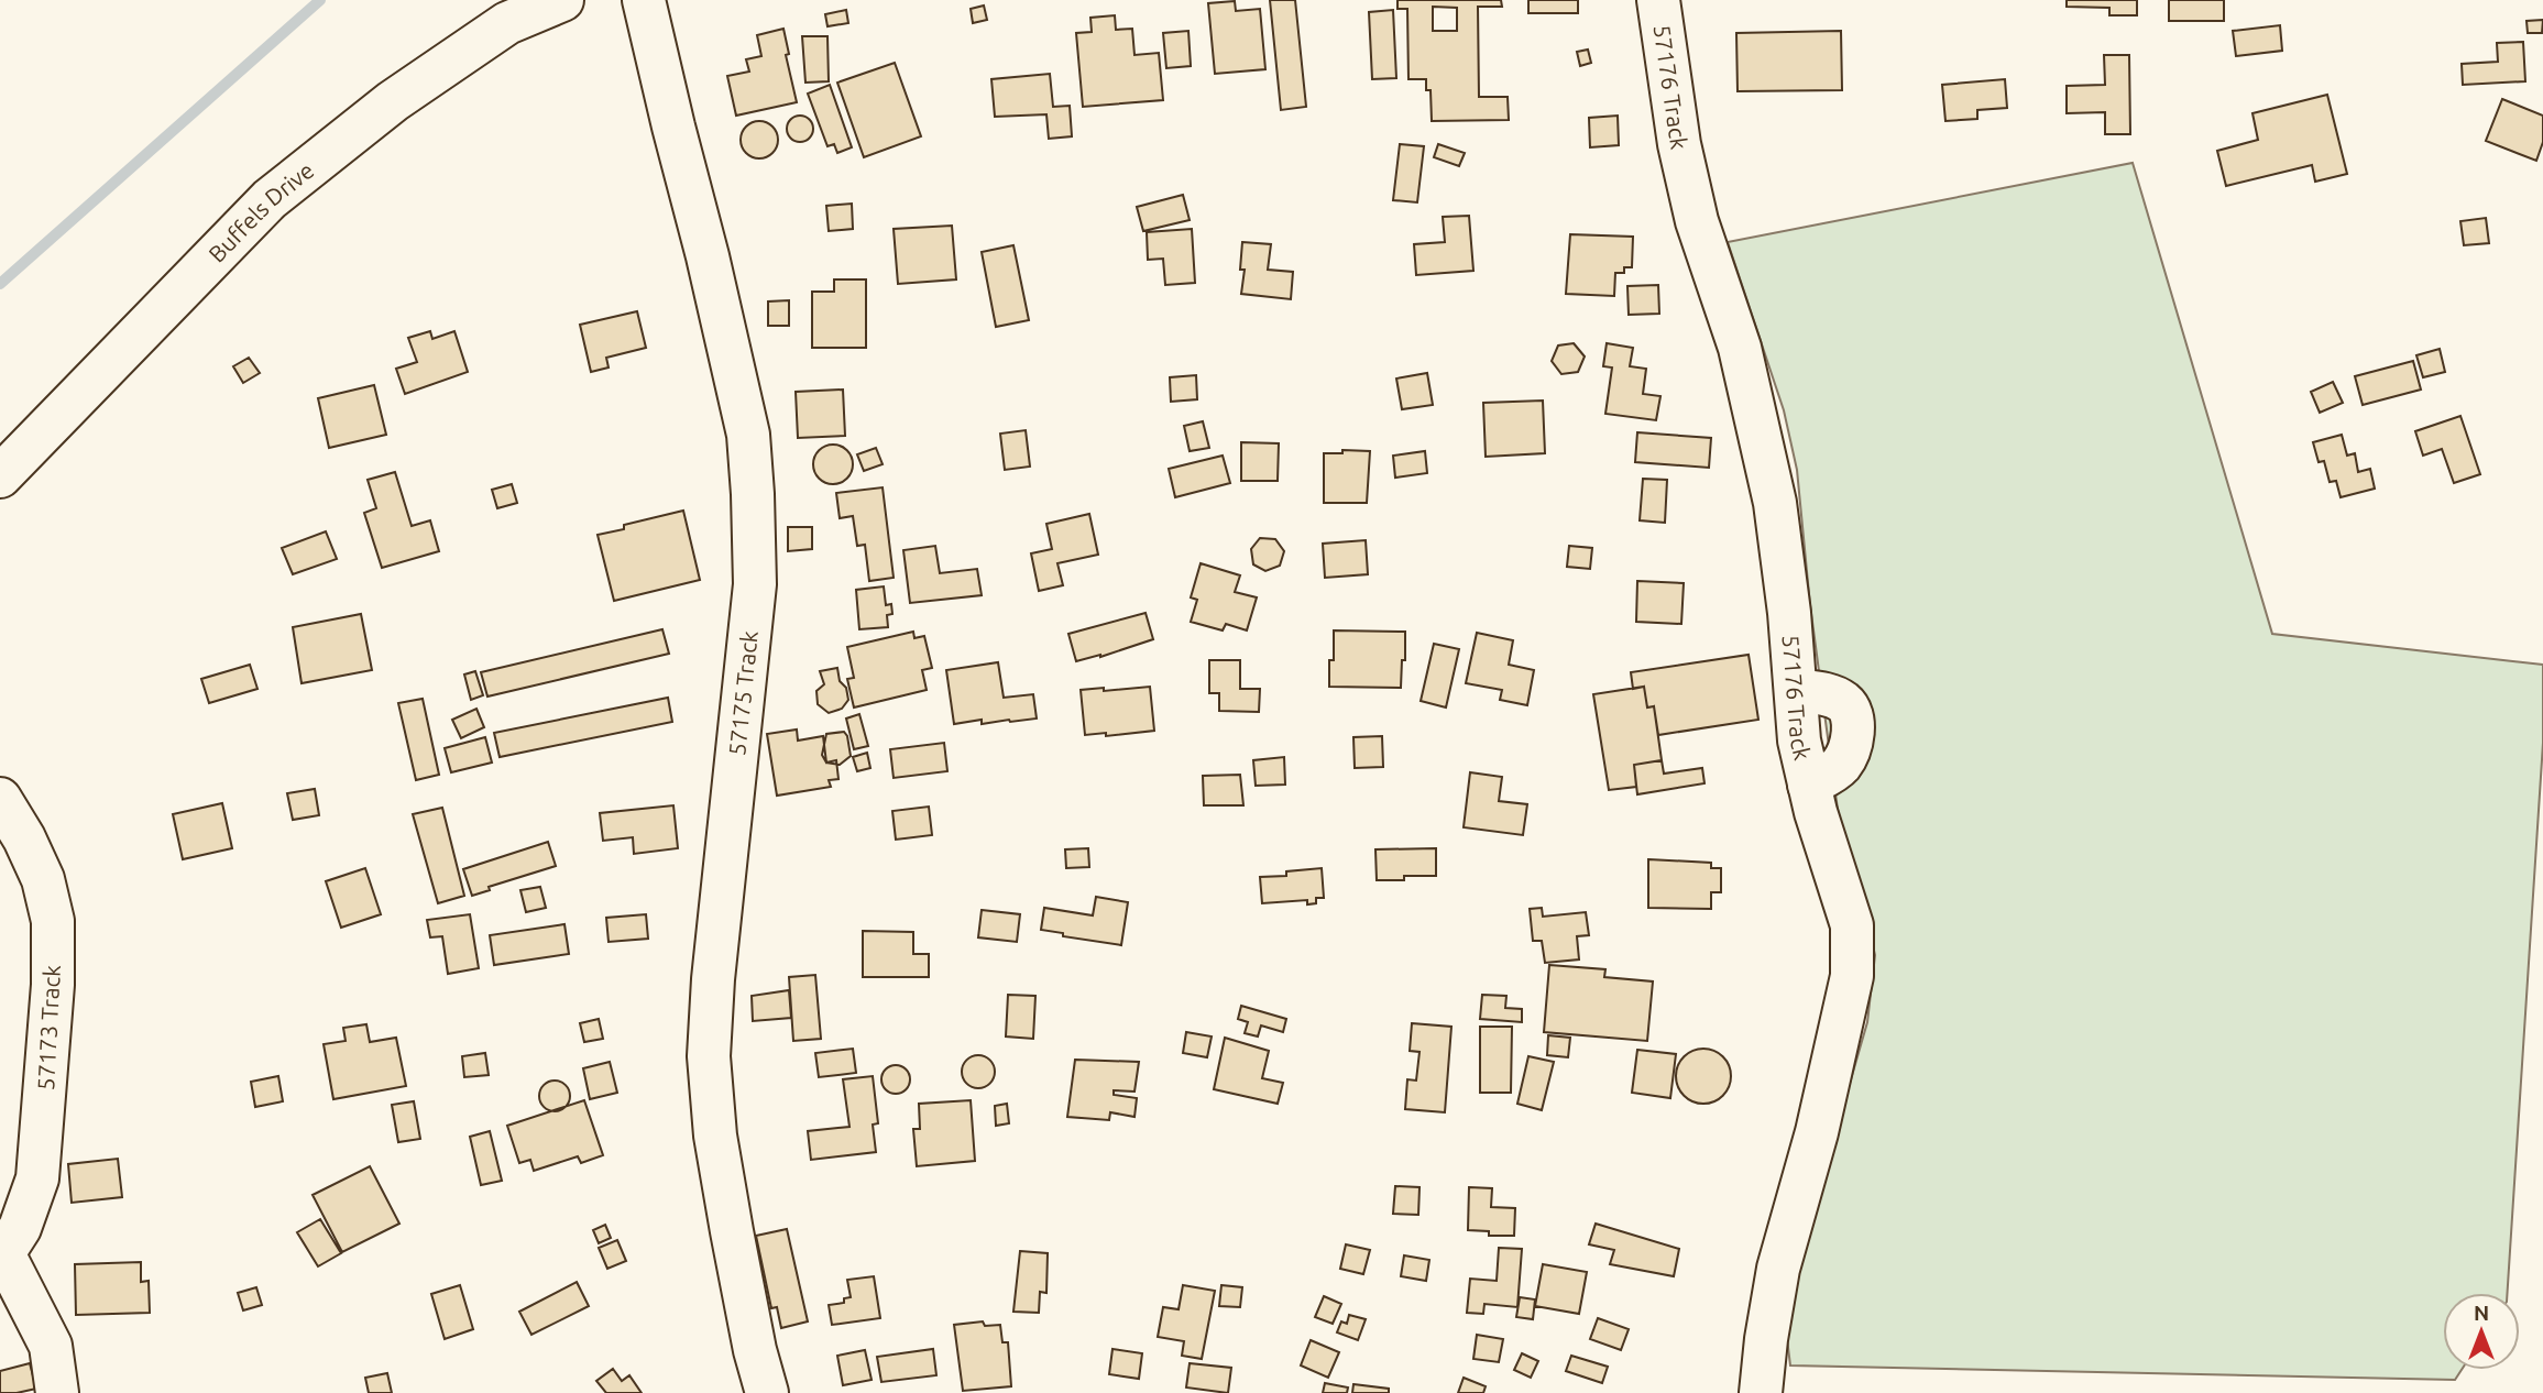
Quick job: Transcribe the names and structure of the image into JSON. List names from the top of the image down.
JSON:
{
  "streets": {
    "street": [
      "57176 Track",
      "Buffels Drive",
      "57175 Track",
      "57173 Track"
    ]
  },
  "north": "top"
}
